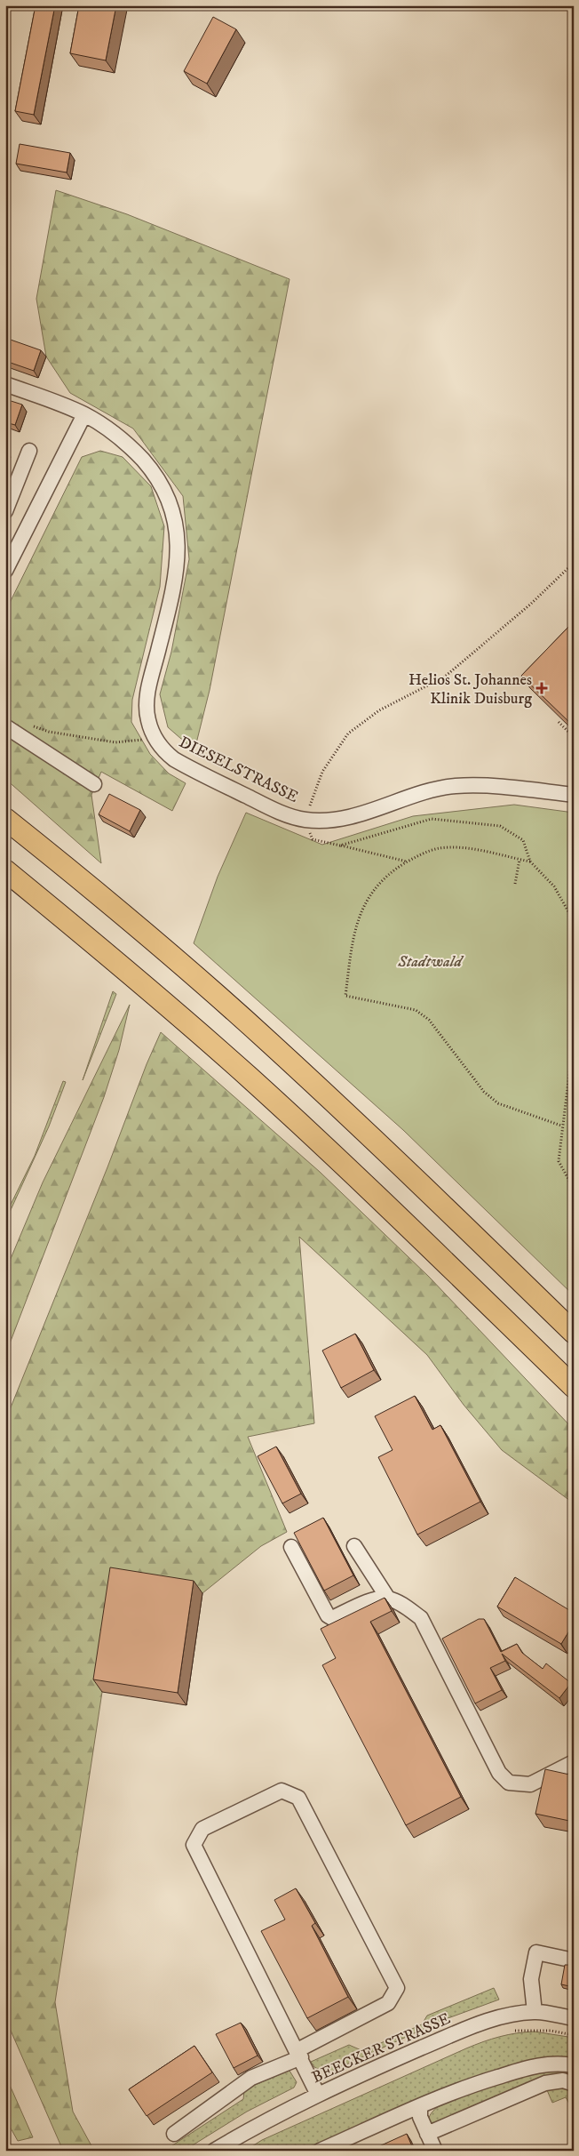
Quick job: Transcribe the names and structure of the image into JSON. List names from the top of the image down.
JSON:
{
  "streets": {
    "street": ["DIESELSTRASSE", "BEECKER STRASSE"]
  },
  "parks": ["Stadtwald"],
  "places": {
    "health": ["Helios St. Johannes Klinik Duisburg"]
  }
}
